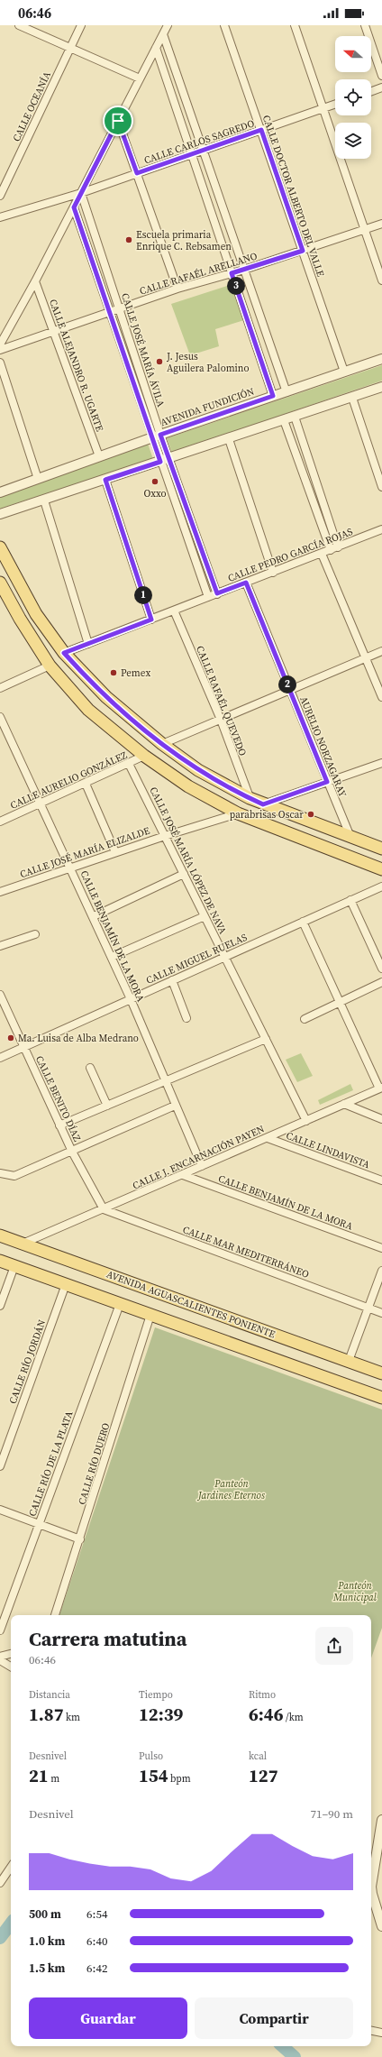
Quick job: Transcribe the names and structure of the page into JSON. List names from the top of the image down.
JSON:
{
  "streets": {
    "main road": ["AVENIDA AGUASCALIENTES PONIENTE"],
    "street": [
      "CALLE OCEANÍA",
      "CALLE CARLOS SAGREDO",
      "CALLE DOCTOR ALBERTO DEL VALLE",
      "CALLE RAFAÉL ARELLANO",
      "CALLE JOSÉ MARÍA ÁVILA",
      "CALLE ALEJANDRO R. UGARTE",
      "AVENIDA FUNDICIÓN",
      "CALLE PEDRO GARCÍA ROJAS",
      "CALLE RAFAÉL QUEVEDO",
      "AURELIO NORZAGARAY",
      "CALLE AURELIO GONZÁLEZ",
      "CALLE JOSÉ MARÍA ELIZALDE",
      "CALLE JOSÉ MARÍA LÓPEZ DE NAVA",
      "CALLE BENJAMÍN DE LA MORA",
      "CALLE MIGUEL RUELAS",
      "CALLE BENITO DÍAZ",
      "CALLE LINDAVISTA",
      "CALLE J. ENCARNACIÓN PAYEN",
      "CALLE MAR MEDITERRÁNEO",
      "CALLE RÍO JORDÁN",
      "CALLE RÍO DE LA PLATA",
      "CALLE RÍO DUERO"
    ]
  },
  "crossings": [
    ["CALLE CARLOS SAGREDO", "CALLE DOCTOR ALBERTO DEL VALLE"],
    ["CALLE CARLOS SAGREDO", "CALLE JOSÉ MARÍA ÁVILA"],
    ["CALLE DOCTOR ALBERTO DEL VALLE", "CALLE RAFAÉL ARELLANO"],
    ["CALLE DOCTOR ALBERTO DEL VALLE", "AVENIDA FUNDICIÓN"],
    ["CALLE RAFAÉL ARELLANO", "CALLE JOSÉ MARÍA ÁVILA"],
    ["CALLE RAFAÉL ARELLANO", "CALLE ALEJANDRO R. UGARTE"],
    ["CALLE JOSÉ MARÍA ÁVILA", "AVENIDA FUNDICIÓN"],
    ["CALLE JOSÉ MARÍA ÁVILA", "CALLE PEDRO GARCÍA ROJAS"],
    ["CALLE ALEJANDRO R. UGARTE", "AVENIDA FUNDICIÓN"],
    ["CALLE PEDRO GARCÍA ROJAS", "CALLE RAFAÉL QUEVEDO"],
    ["CALLE PEDRO GARCÍA ROJAS", "AURELIO NORZAGARAY"],
    ["CALLE AURELIO GONZÁLEZ", "CALLE JOSÉ MARÍA LÓPEZ DE NAVA"],
    ["CALLE AURELIO GONZÁLEZ", "CALLE BENJAMÍN DE LA MORA"],
    ["CALLE JOSÉ MARÍA ELIZALDE", "CALLE JOSÉ MARÍA LÓPEZ DE NAVA"],
    ["CALLE JOSÉ MARÍA ELIZALDE", "CALLE BENJAMÍN DE LA MORA"],
    ["CALLE JOSÉ MARÍA LÓPEZ DE NAVA", "CALLE MIGUEL RUELAS"],
    ["CALLE JOSÉ MARÍA LÓPEZ DE NAVA", "CALLE J. ENCARNACIÓN PAYEN"],
    ["CALLE BENJAMÍN DE LA MORA", "CALLE MIGUEL RUELAS"],
    ["CALLE BENJAMÍN DE LA MORA", "CALLE J. ENCARNACIÓN PAYEN"],
    ["CALLE MIGUEL RUELAS", "CALLE BENITO DÍAZ"],
    ["CALLE BENITO DÍAZ", "CALLE J. ENCARNACIÓN PAYEN"],
    ["CALLE BENITO DÍAZ", "CALLE MAR MEDITERRÁNEO"],
    ["CALLE LINDAVISTA", "CALLE J. ENCARNACIÓN PAYEN"],
    ["CALLE J. ENCARNACIÓN PAYEN", "CALLE MAR MEDITERRÁNEO"],
    ["CALLE J. ENCARNACIÓN PAYEN", "AVENIDA AGUASCALIENTES PONIENTE"]
  ],
  "parks": ["Panteón Jardines Eternos", "Panteón Municipal"],
  "places": [
    "Escuela primaria Enrique C. Rebsamen",
    "J. Jesus Aguilera Palomino",
    "Oxxo",
    "Pemex",
    "parabrisas Oscar",
    "Ma. Luisa de Alba Medrano"
  ],
  "north": "left",
  "page": {
    "status": "06:46",
    "pins": ["3", "1", "2"],
    "heading": ["Carrera matutina", "06:46"],
    "stats": [
      ["Distancia", "1.87 km"],
      ["Tiempo", "12:39"],
      ["Ritmo", "6:46 /km"],
      ["Desnivel", "21 m"],
      ["Pulso", "154 bpm"],
      ["kcal", "127"]
    ],
    "chart": ["Desnivel", "71–90 m"],
    "list": [
      {
        "name": "500 m",
        "note": "6:54"
      },
      {
        "name": "1.0 km",
        "note": "6:40"
      },
      {
        "name": "1.5 km",
        "note": "6:42"
      }
    ],
    "buttons": ["Guardar", "Compartir"]
  }
}
